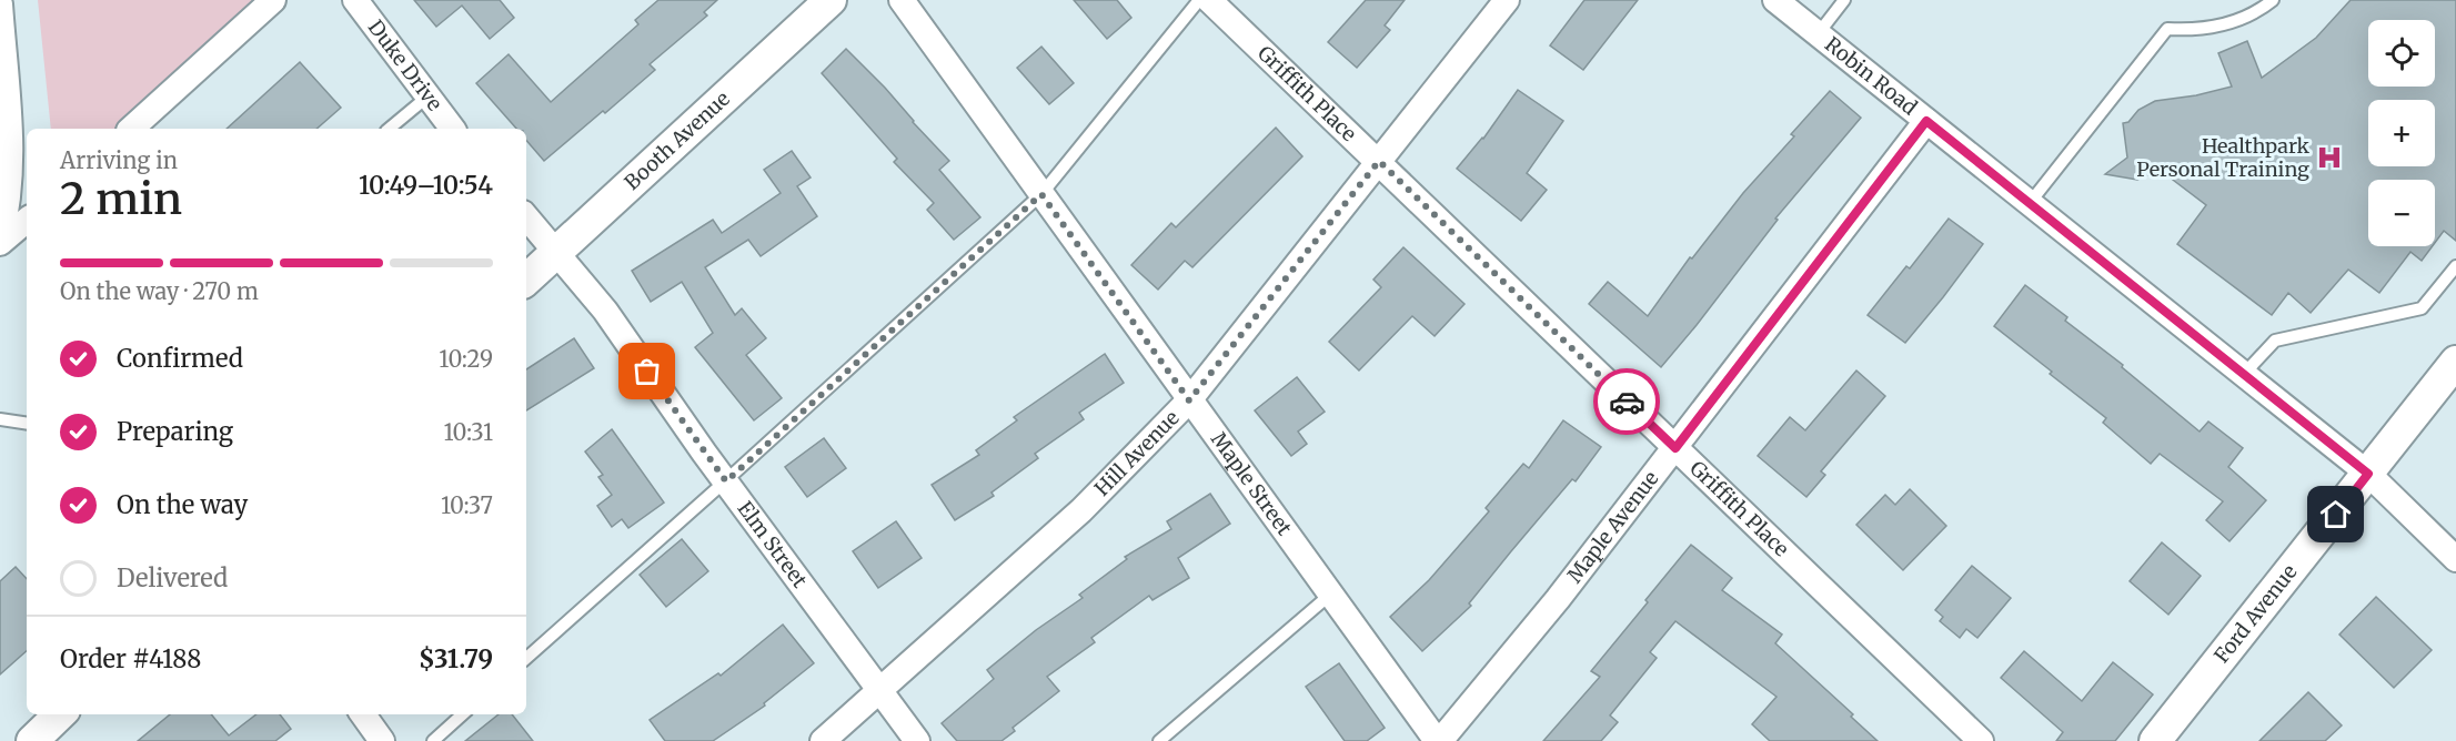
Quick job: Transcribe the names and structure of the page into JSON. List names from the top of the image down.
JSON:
{
  "streets": {
    "street": [
      "Duke Drive",
      "Robin Road",
      "Griffith Place",
      "Booth Avenue",
      "Hill Avenue",
      "Maple Street",
      "Maple Avenue",
      "Elm Street",
      "Ford Avenue"
    ]
  },
  "crossings": [
    ["Robin Road", "Maple Avenue"],
    ["Robin Road", "Ford Avenue"],
    ["Griffith Place", "Hill Avenue"],
    ["Griffith Place", "Maple Avenue"],
    ["Booth Avenue", "Elm Street"],
    ["Hill Avenue", "Maple Street"],
    ["Hill Avenue", "Elm Street"],
    ["Maple Street", "Maple Avenue"]
  ],
  "places": {
    "hospital": ["Healthpark Personal Training"]
  },
  "page": {
    "map_buttons": ["+", "−"],
    "heading": ["2 min", "Arriving in", "10:49–10:54"],
    "panel": ["Order #4188", "$31.79"],
    "bar": "On the way · 270 m",
    "list": [
      ["Confirmed", "10:29"],
      ["Preparing", "10:31"],
      ["On the way", "10:37"],
      "Delivered"
    ]
  }
}
